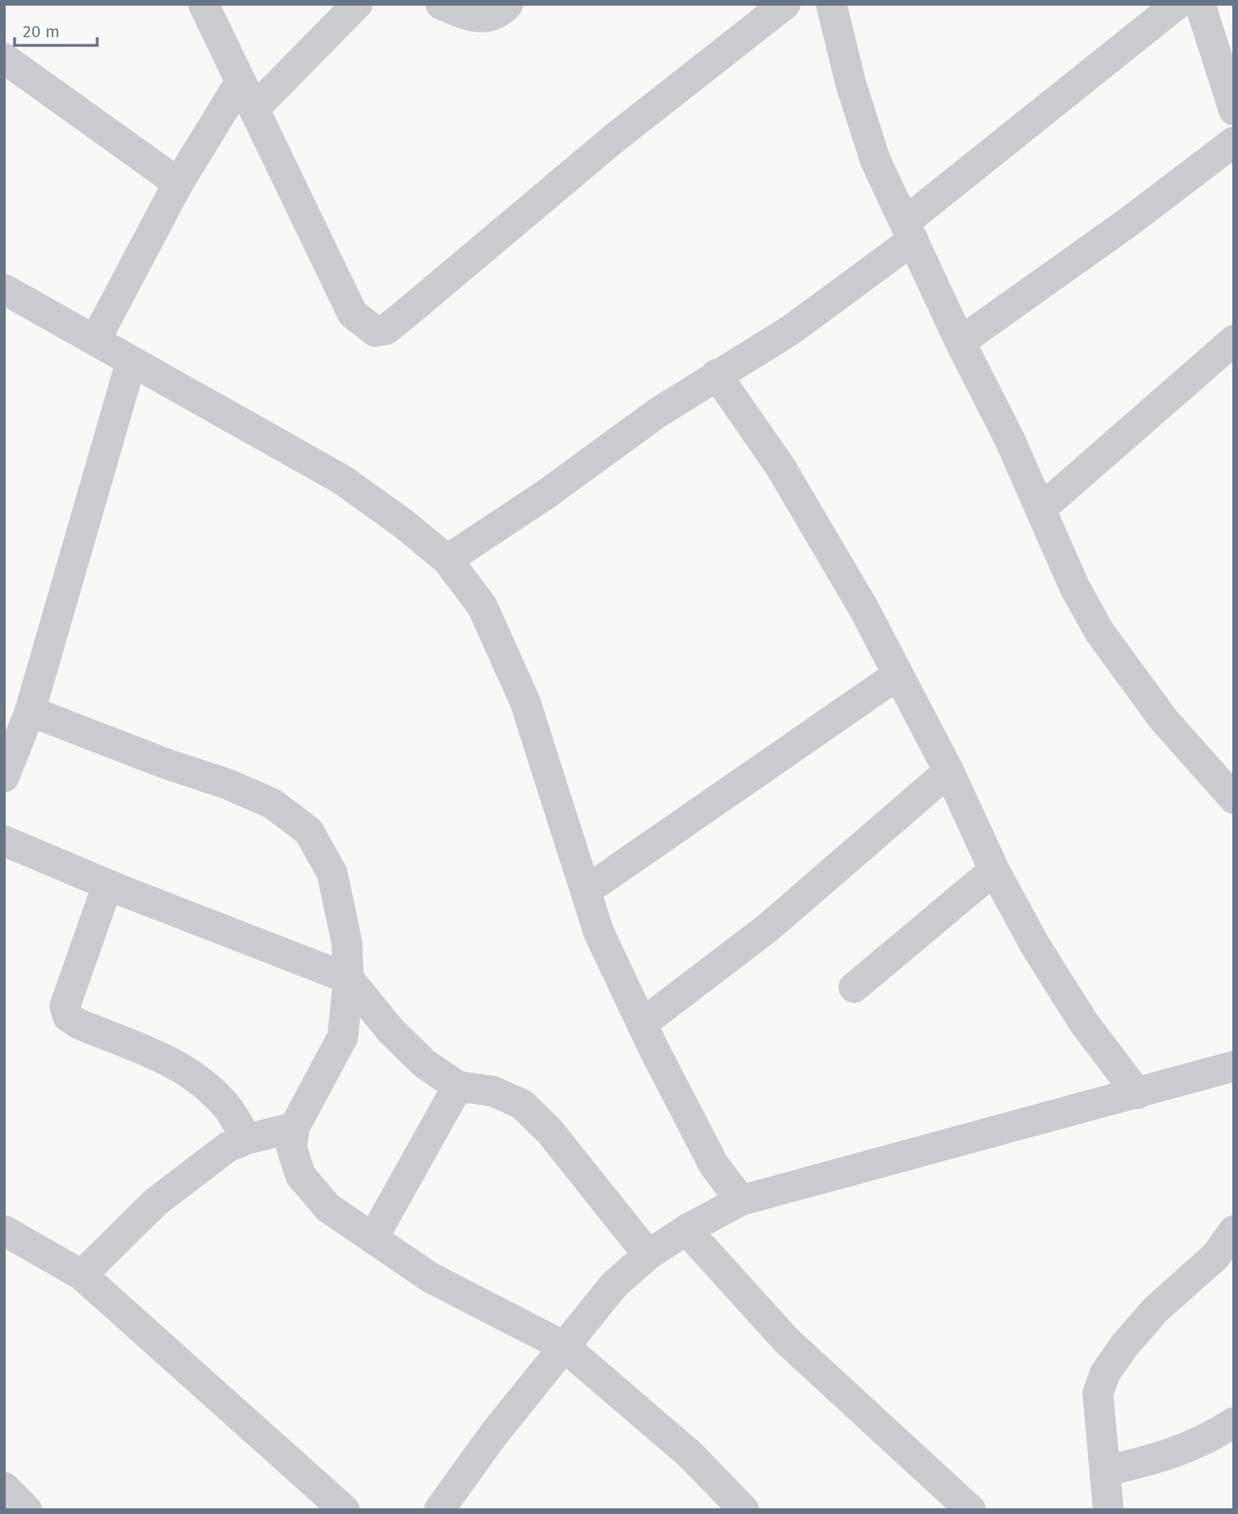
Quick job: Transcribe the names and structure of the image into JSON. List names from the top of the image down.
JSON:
{
  "scale_bar": "20 m"
}
